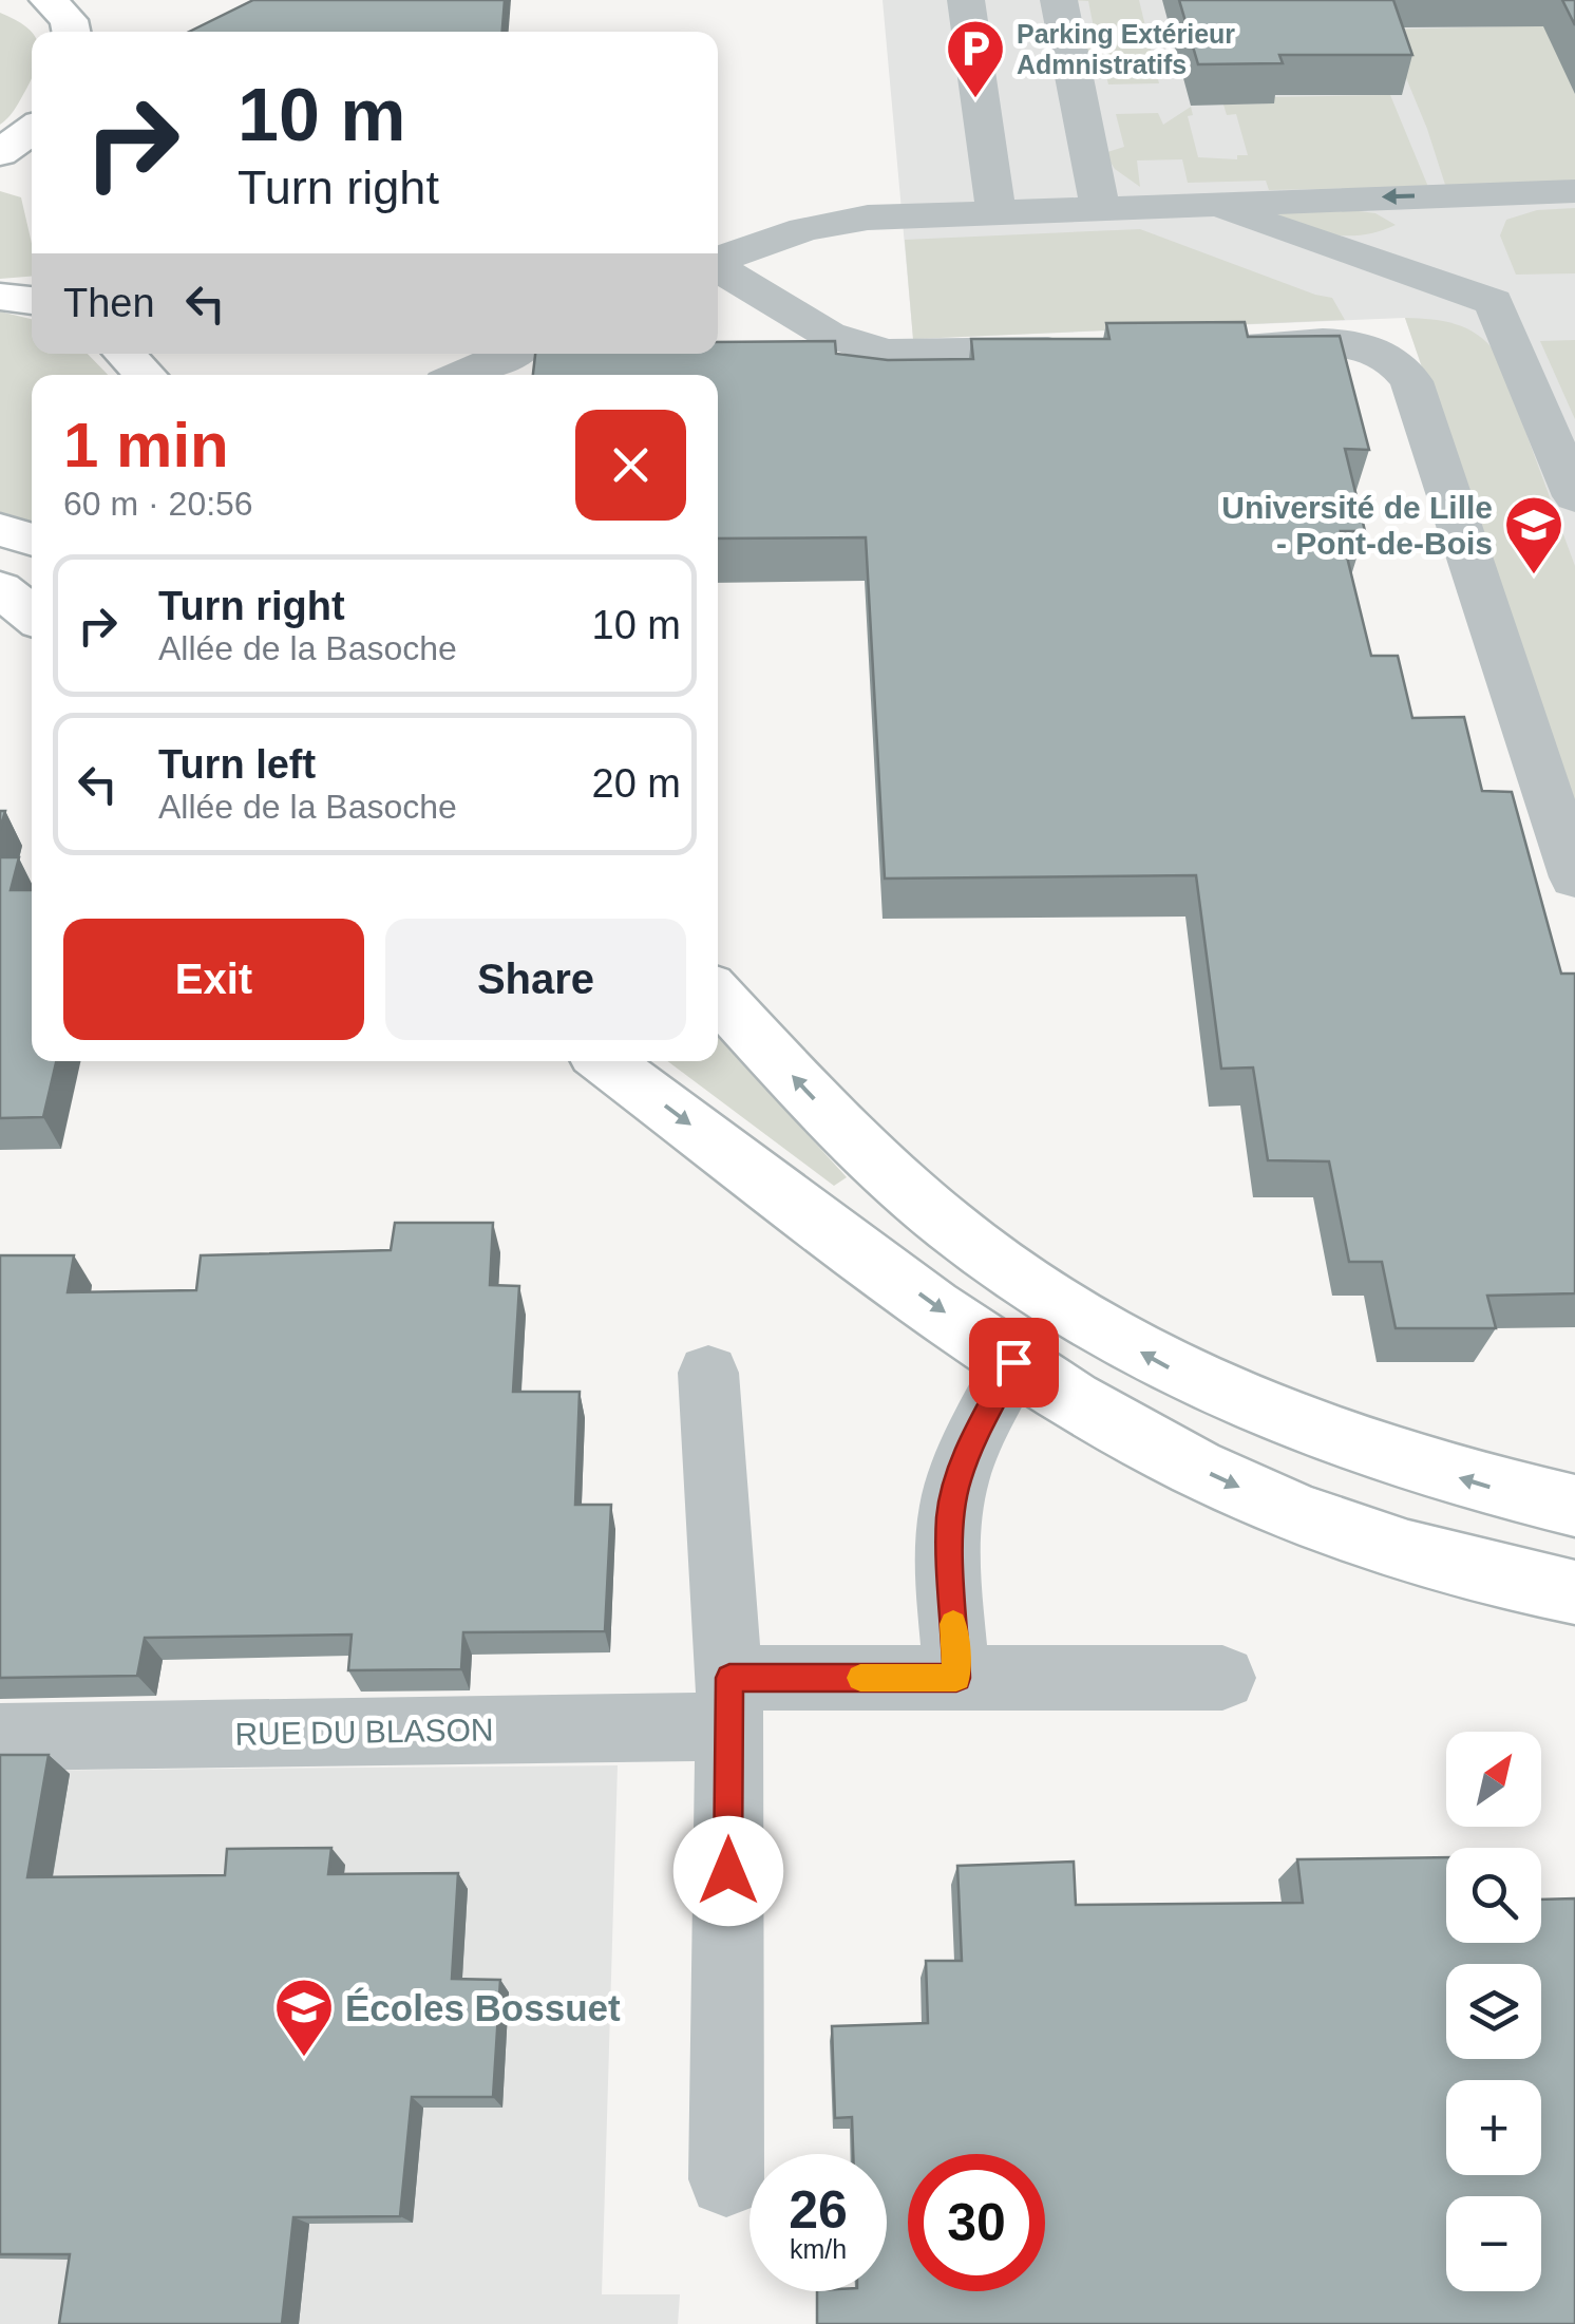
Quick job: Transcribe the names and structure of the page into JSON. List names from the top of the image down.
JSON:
{
  "streets": {
    "street": ["RUE DU BLASON"]
  },
  "places": {
    "parking": ["Parking Extérieur Admnistratifs"],
    "school or university": ["Université de Lille - Pont-de-Bois", "Écoles Bossuet"]
  },
  "north": "top right",
  "page": {
    "turn": ["10 m", "Turn right"],
    "then": "Then",
    "heading": ["1 min", "60 m · 20:56"],
    "list": [
      {
        "name": "Turn right",
        "note": "Allée de la Basoche",
        "value": "10 m"
      },
      {
        "name": "Turn left",
        "note": "Allée de la Basoche",
        "value": "20 m"
      }
    ],
    "buttons": ["Exit", "Share"],
    "map_buttons": ["+", "−"],
    "speed": "26 km/h",
    "limit": "30"
  }
}
